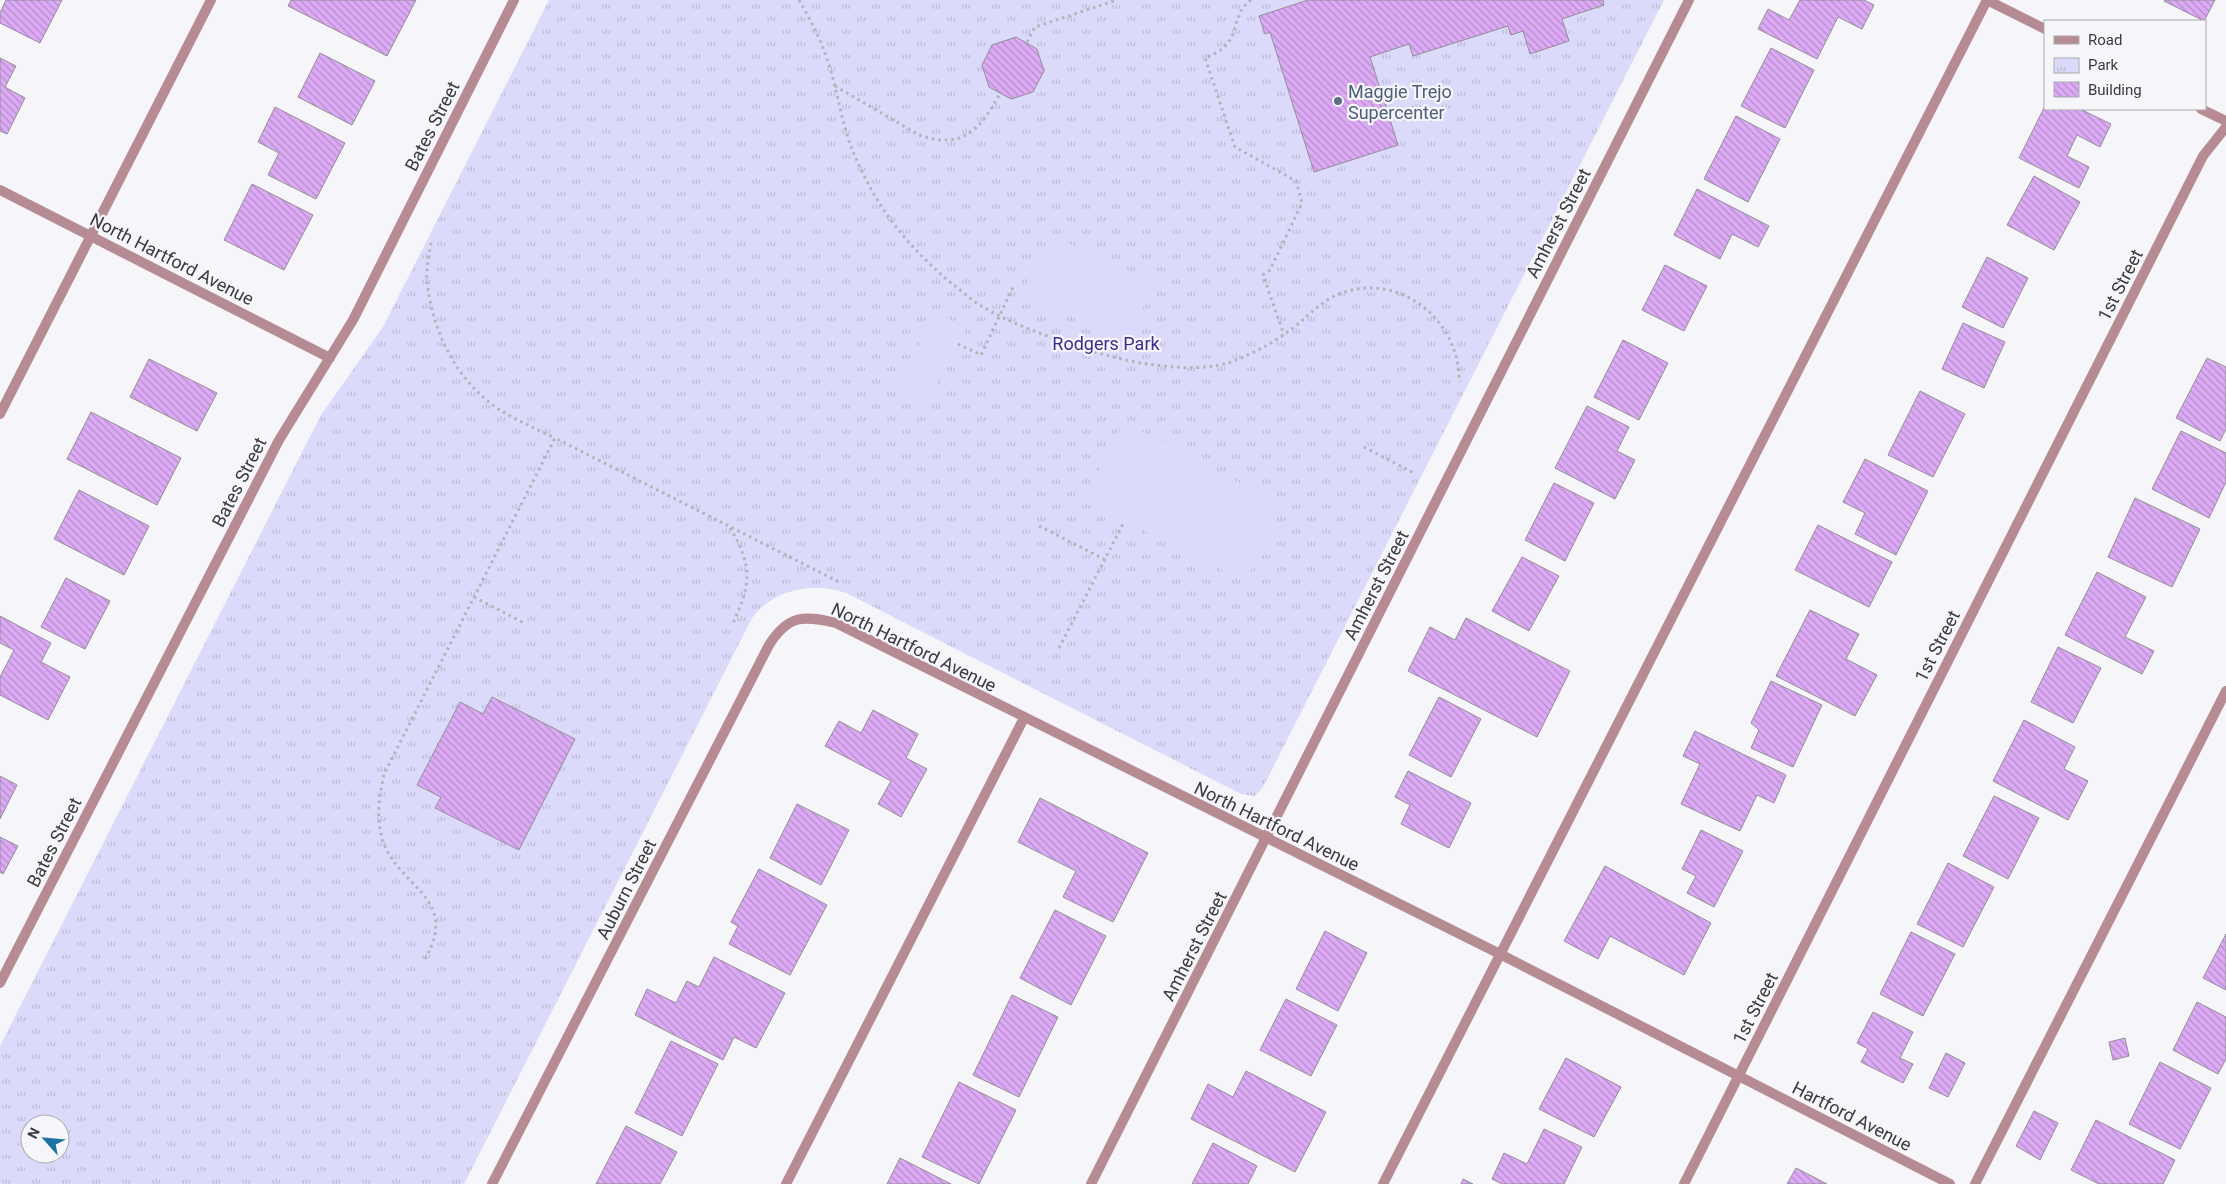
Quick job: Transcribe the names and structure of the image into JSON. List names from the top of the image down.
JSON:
{
  "streets": {
    "street": [
      "Bates Street",
      "Amherst Street",
      "North Hartford Avenue",
      "1st Street",
      "Auburn Street",
      "Hartford Avenue"
    ]
  },
  "crossings": [
    ["Bates Street", "North Hartford Avenue"],
    ["Amherst Street", "North Hartford Avenue"],
    ["North Hartford Avenue", "1st Street"],
    ["North Hartford Avenue", "Auburn Street"],
    ["North Hartford Avenue", "Hartford Avenue"],
    ["1st Street", "Hartford Avenue"]
  ],
  "parks": ["Rodgers Park"],
  "places": ["Maggie Trejo Supercenter"],
  "legend": ["Road", "Park", "Building"],
  "north": "top left"
}
